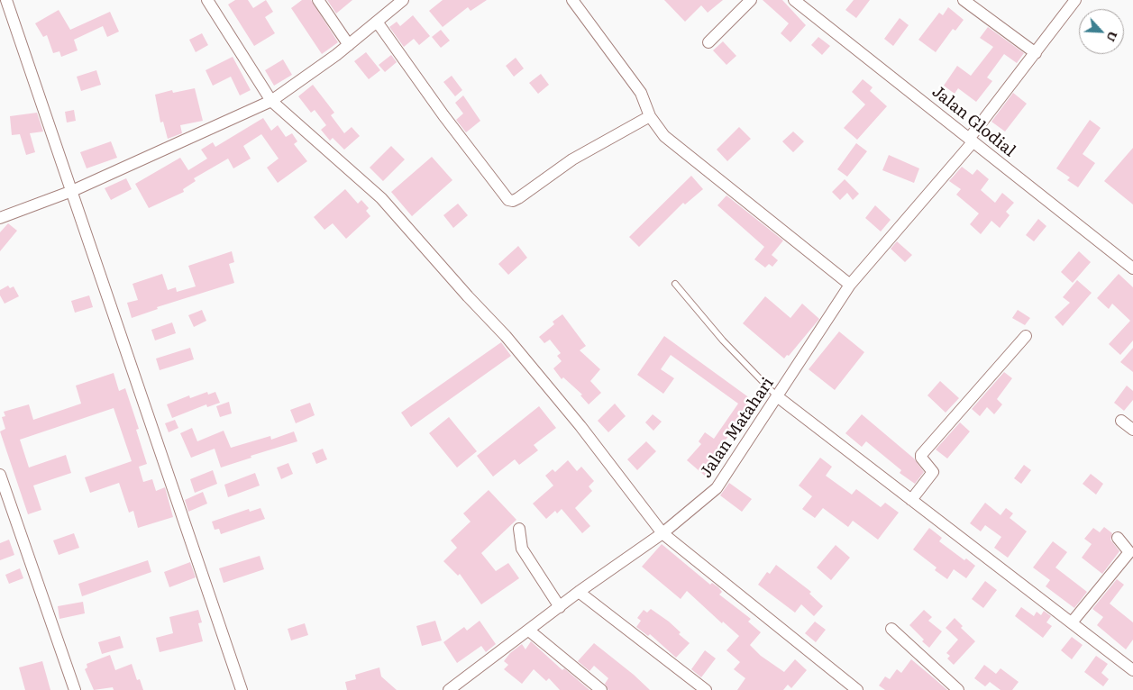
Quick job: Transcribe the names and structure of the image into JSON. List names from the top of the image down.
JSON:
{
  "streets": {
    "street": ["Jalan Glodial", "Jalan Matahari"]
  },
  "crossings": [
    ["Jalan Glodial", "Jalan Matahari"]
  ],
  "north": "bottom right"
}
